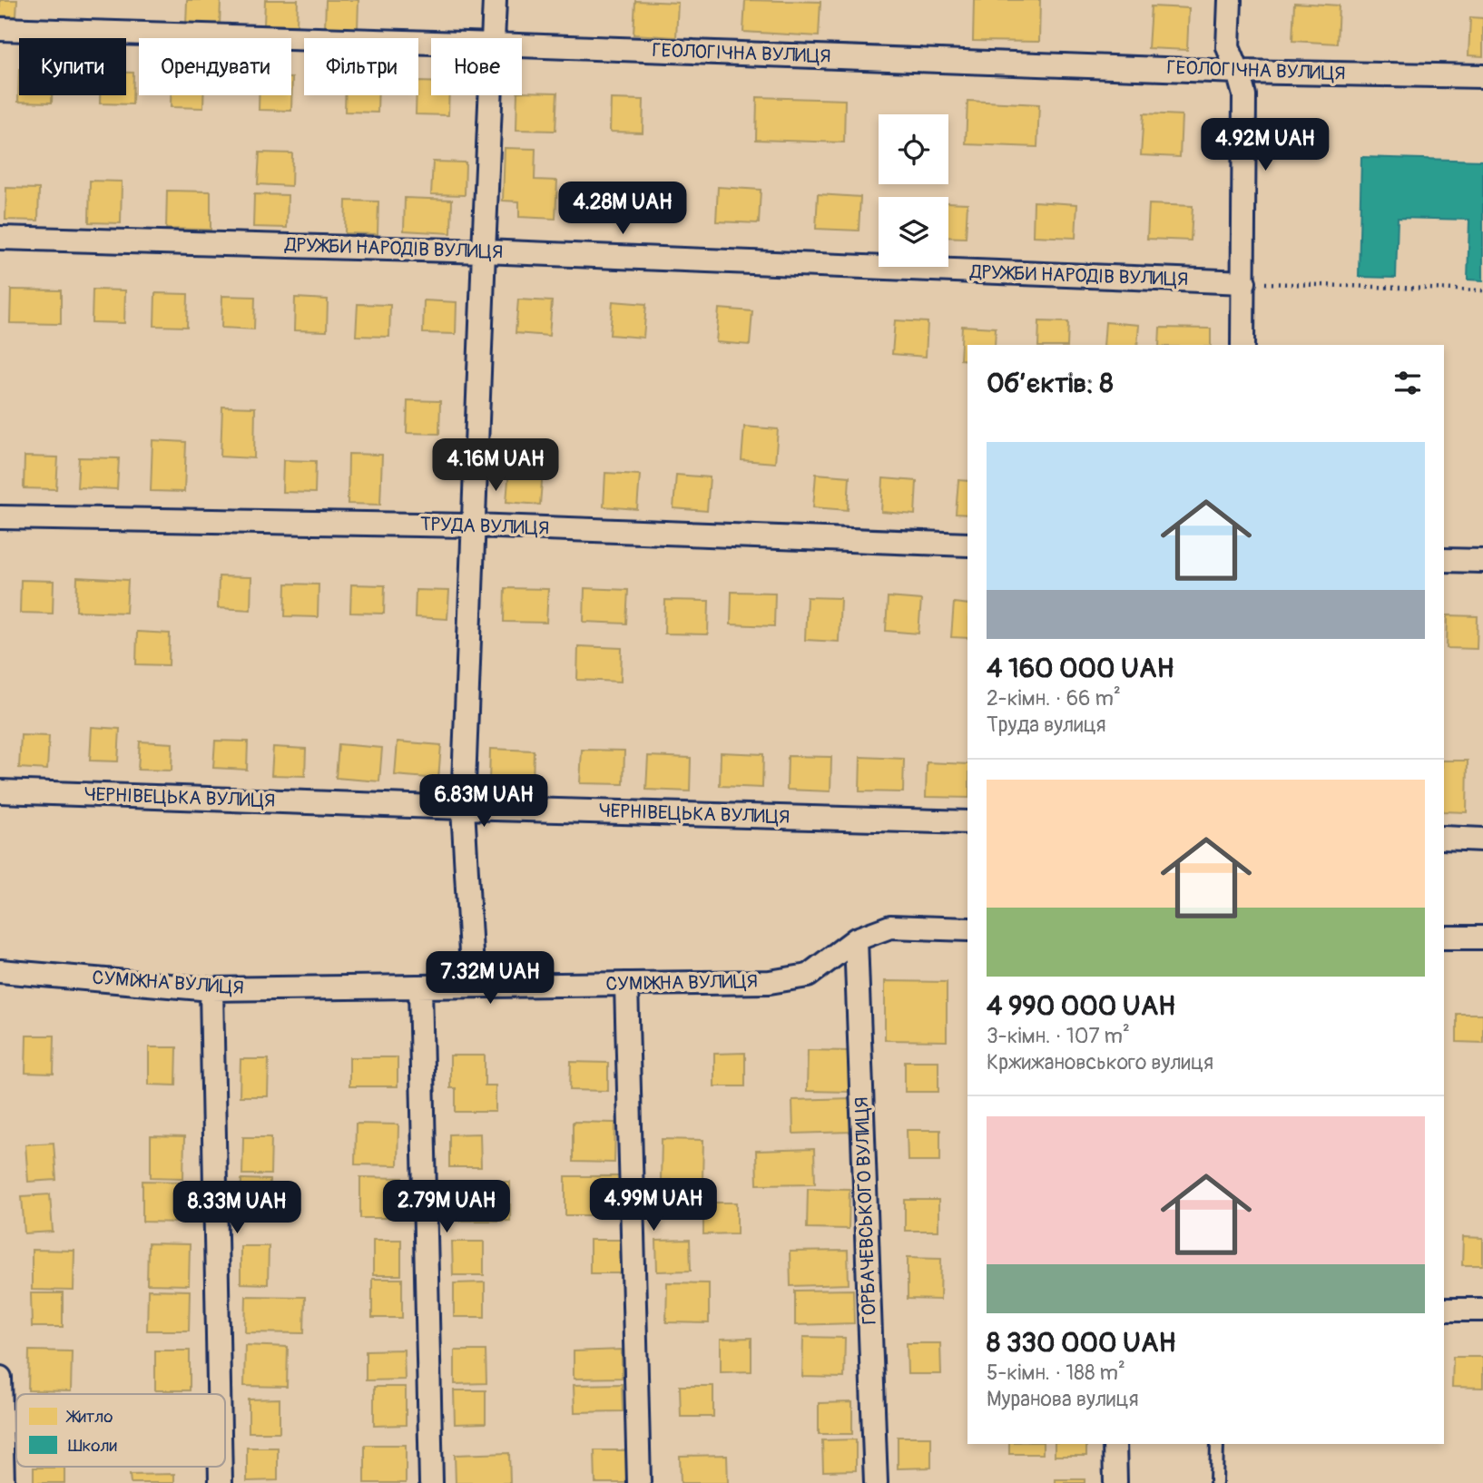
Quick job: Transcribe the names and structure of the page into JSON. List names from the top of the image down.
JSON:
{
  "streets": {
    "street": [
      "ГЕОЛОГІЧНА ВУЛИЦЯ",
      "ДРУЖБИ НАРОДІВ ВУЛИЦЯ",
      "ТРУДА ВУЛИЦЯ",
      "ЧЕРНІВЕЦЬКА ВУЛИЦЯ",
      "СУМІЖНА ВУЛИЦЯ",
      "ГОРБАЧЕВСЬКОГО ВУЛИЦЯ"
    ]
  },
  "crossings": [
    ["СУМІЖНА ВУЛИЦЯ", "ГОРБАЧЕВСЬКОГО ВУЛИЦЯ"]
  ],
  "legend": ["Житло", "Школи"],
  "page": {
    "chip": [
      "Купити",
      "Орендувати",
      "Фільтри",
      "Нове"
    ],
    "price": [
      "4.92M UAH",
      "4.28M UAH",
      "4.16M UAH",
      "6.83M UAH",
      "7.32M UAH",
      "4.99M UAH",
      "2.79M UAH",
      "8.33M UAH"
    ],
    "heading": "Об’єктів: 8",
    "list": [
      {
        "name": "4 160 000 UAH",
        "note": "2-кімн. · 66 m² · Труда вулиця"
      },
      {
        "name": "4 990 000 UAH",
        "note": "3-кімн. · 107 m² · Кржижановського вулиця"
      },
      {
        "name": "8 330 000 UAH",
        "note": "5-кімн. · 188 m² · Муранова вулиця"
      }
    ]
  }
}
